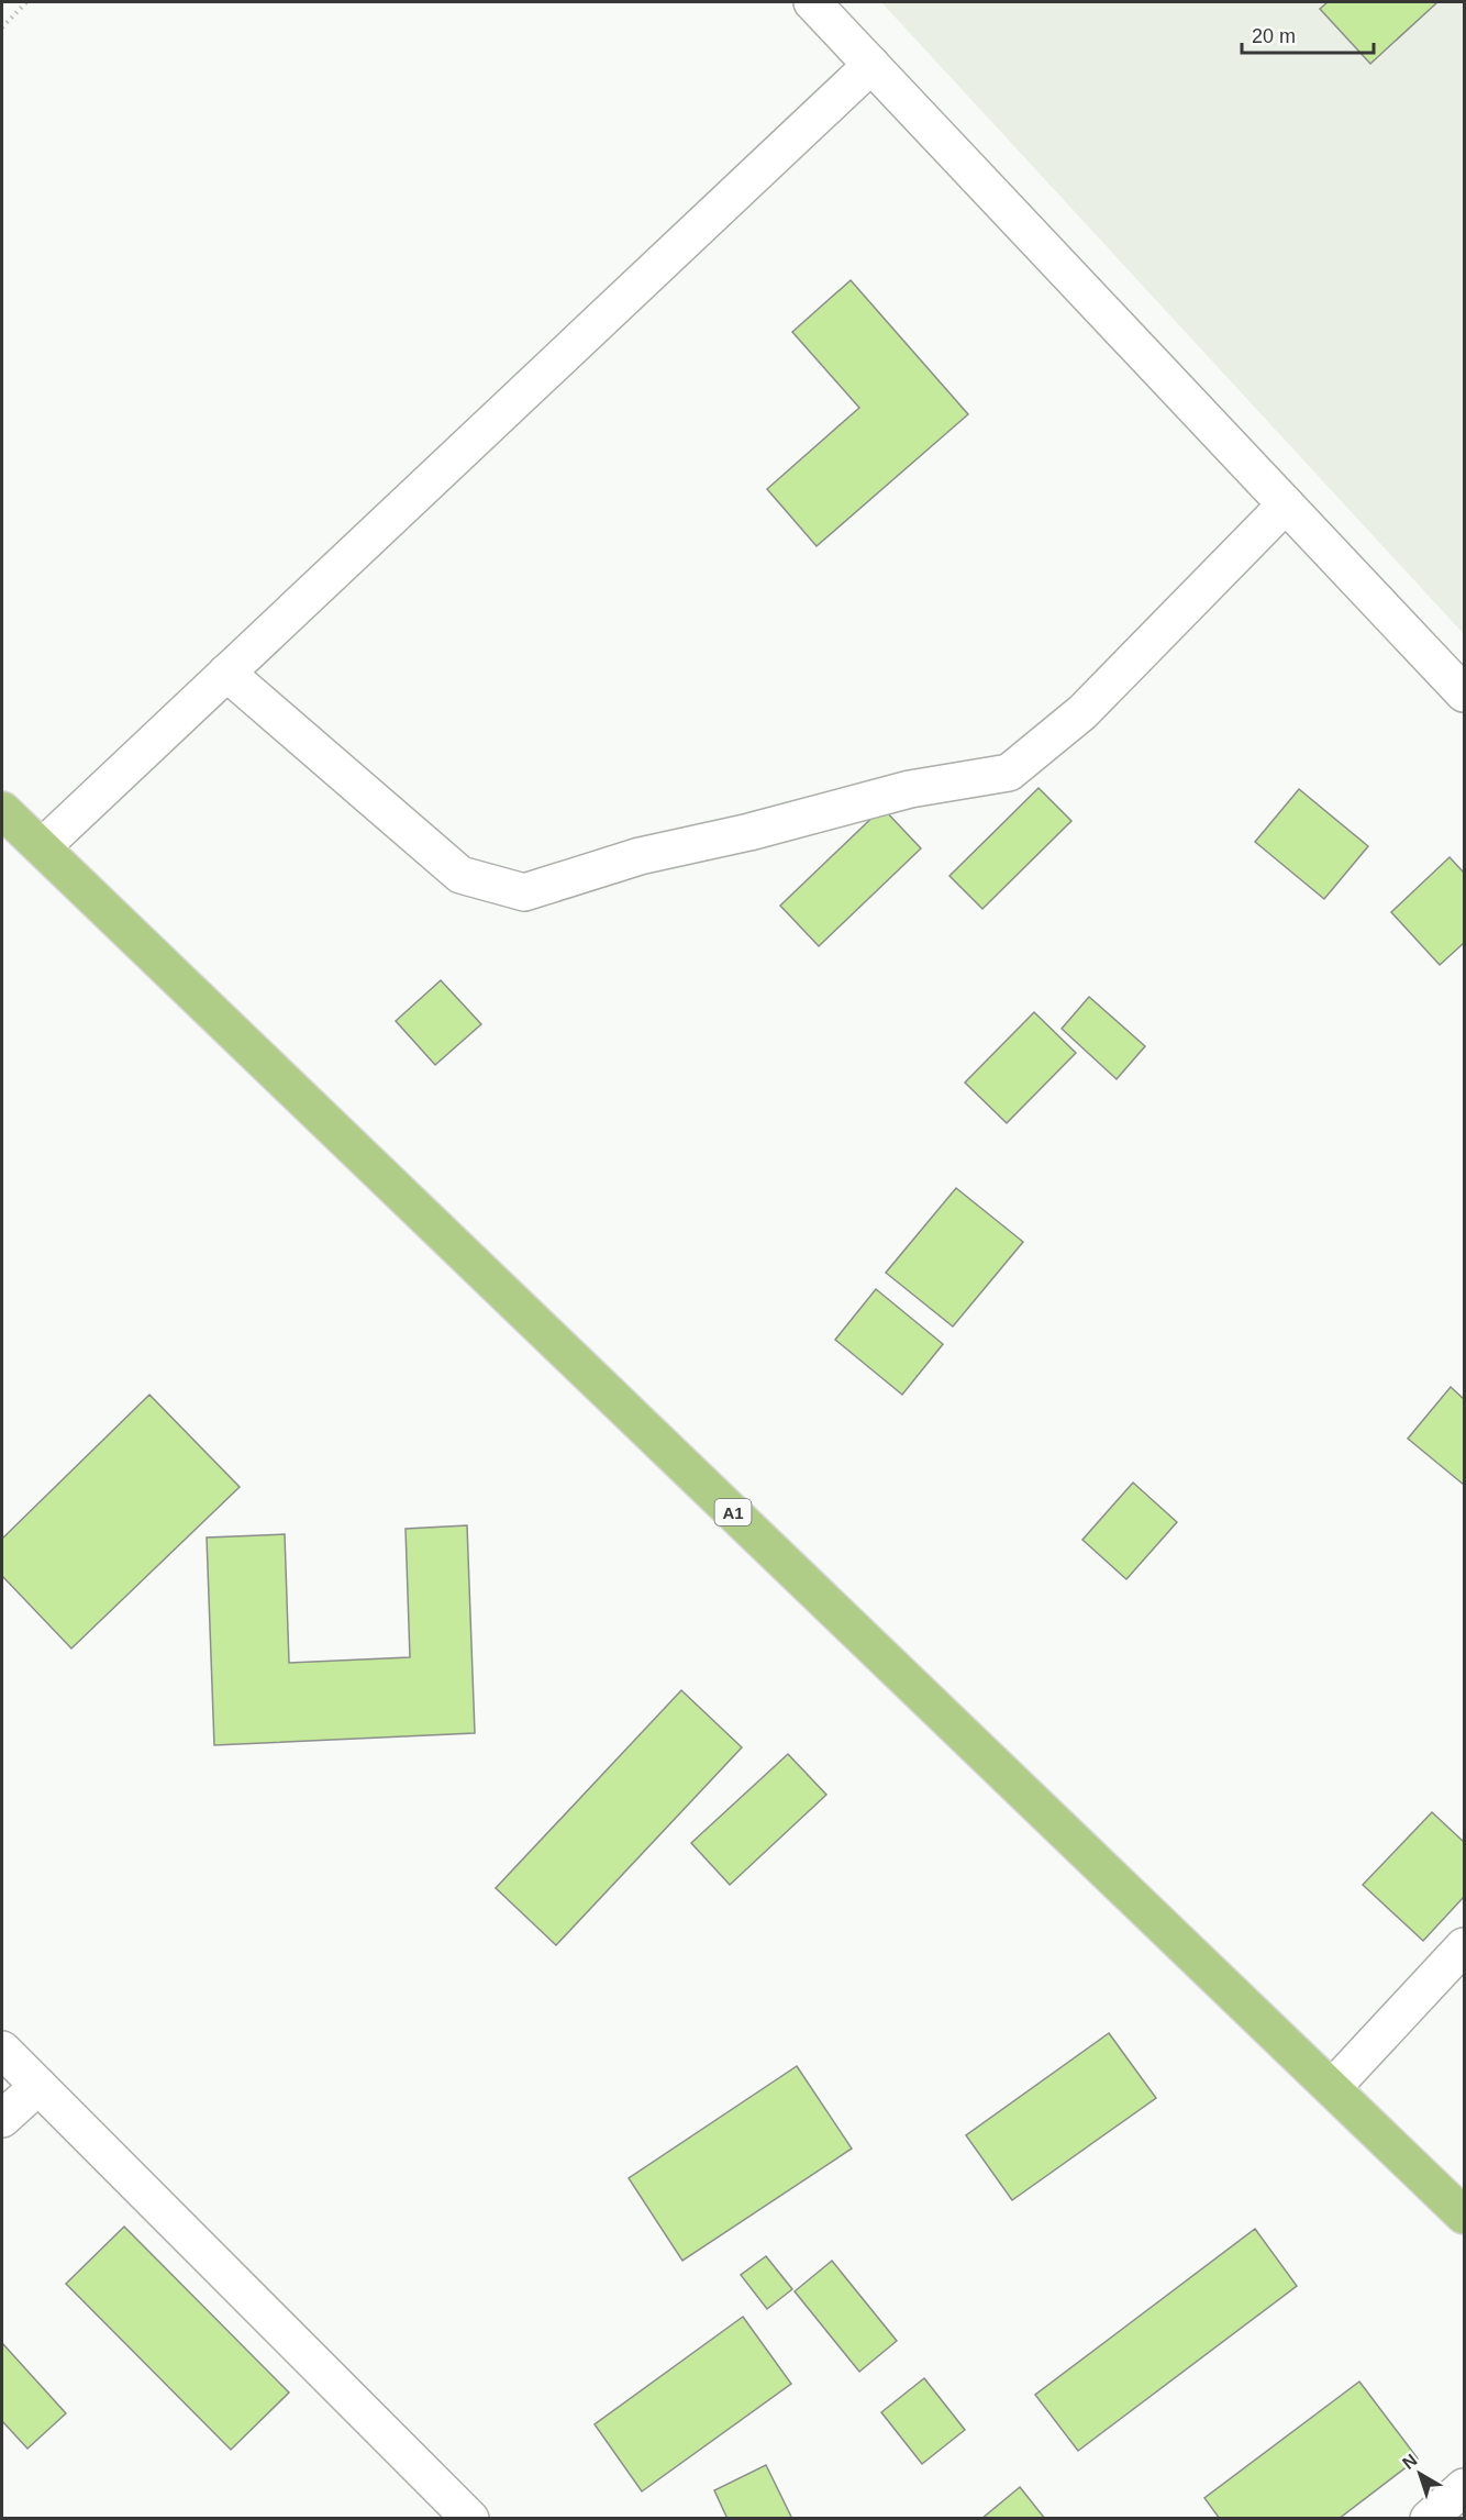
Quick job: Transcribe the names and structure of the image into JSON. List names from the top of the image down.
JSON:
{
  "streets": {
    "main road": ["A1"]
  },
  "scale_bar": "20 m",
  "north": "top left"
}
